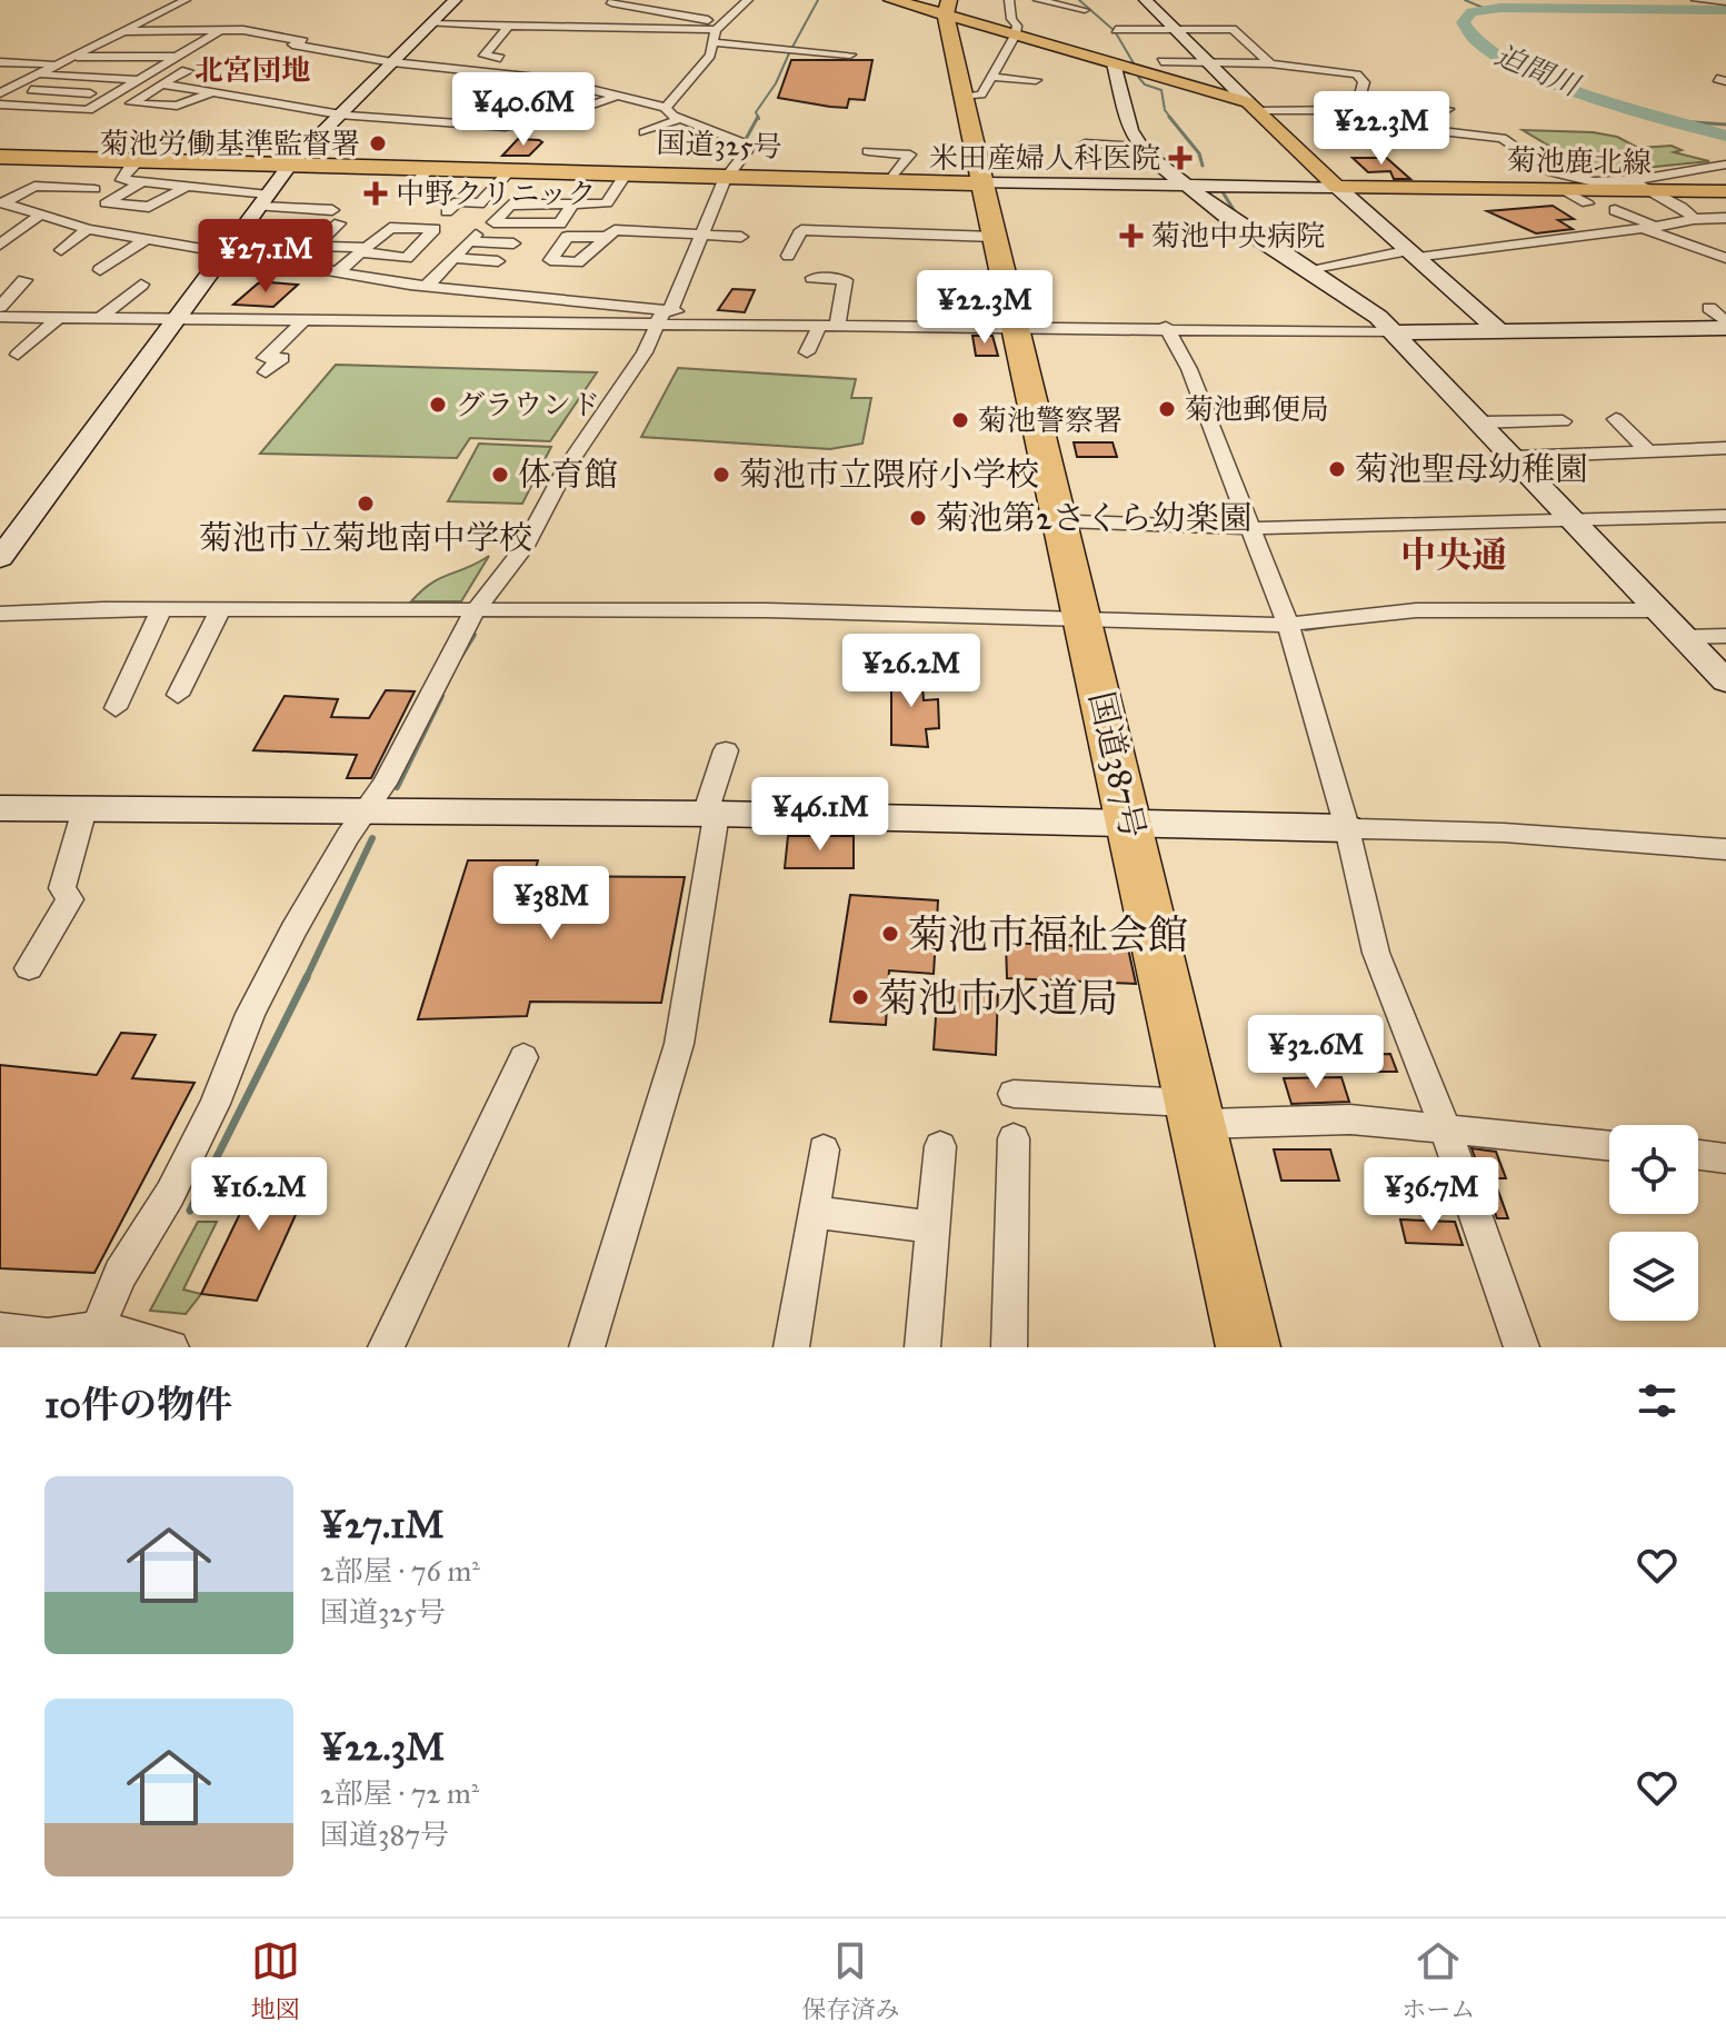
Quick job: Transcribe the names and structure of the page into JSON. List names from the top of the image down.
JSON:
{
  "streets": {
    "highway": ["国道325号", "国道387号"],
    "main road": ["菊池鹿北線"]
  },
  "crossings": [
    ["国道325号", "国道387号"]
  ],
  "districts": ["北宮団地", "中央通"],
  "water": ["迫間川"],
  "places": {
    "other": [
      "菊池労働基準監督署",
      "グラウンド",
      "菊池郵便局",
      "菊池警察署",
      "菊池聖母幼稚園",
      "体育館",
      "菊池市立隈府小学校",
      "菊池市立菊地南中学校",
      "菊池第2さくら幼楽園",
      "菊池市福祉会館",
      "菊池市水道局"
    ],
    "health": ["米田産婦人科医院", "中野クリニック", "菊池中央病院"]
  },
  "page": {
    "price": [
      "¥40.6M",
      "¥22.3M",
      "¥27.1M",
      "¥22.3M",
      "¥26.2M",
      "¥46.1M",
      "¥38M",
      "¥32.6M",
      "¥16.2M",
      "¥36.7M"
    ],
    "heading": "10件の物件",
    "list": [
      {
        "name": "¥27.1M",
        "note": "2部屋 · 76 m² · 国道325号"
      },
      {
        "name": "¥22.3M",
        "note": "2部屋 · 72 m² · 国道387号"
      }
    ],
    "tabs": ["地図", "保存済み", "ホーム"]
  }
}
